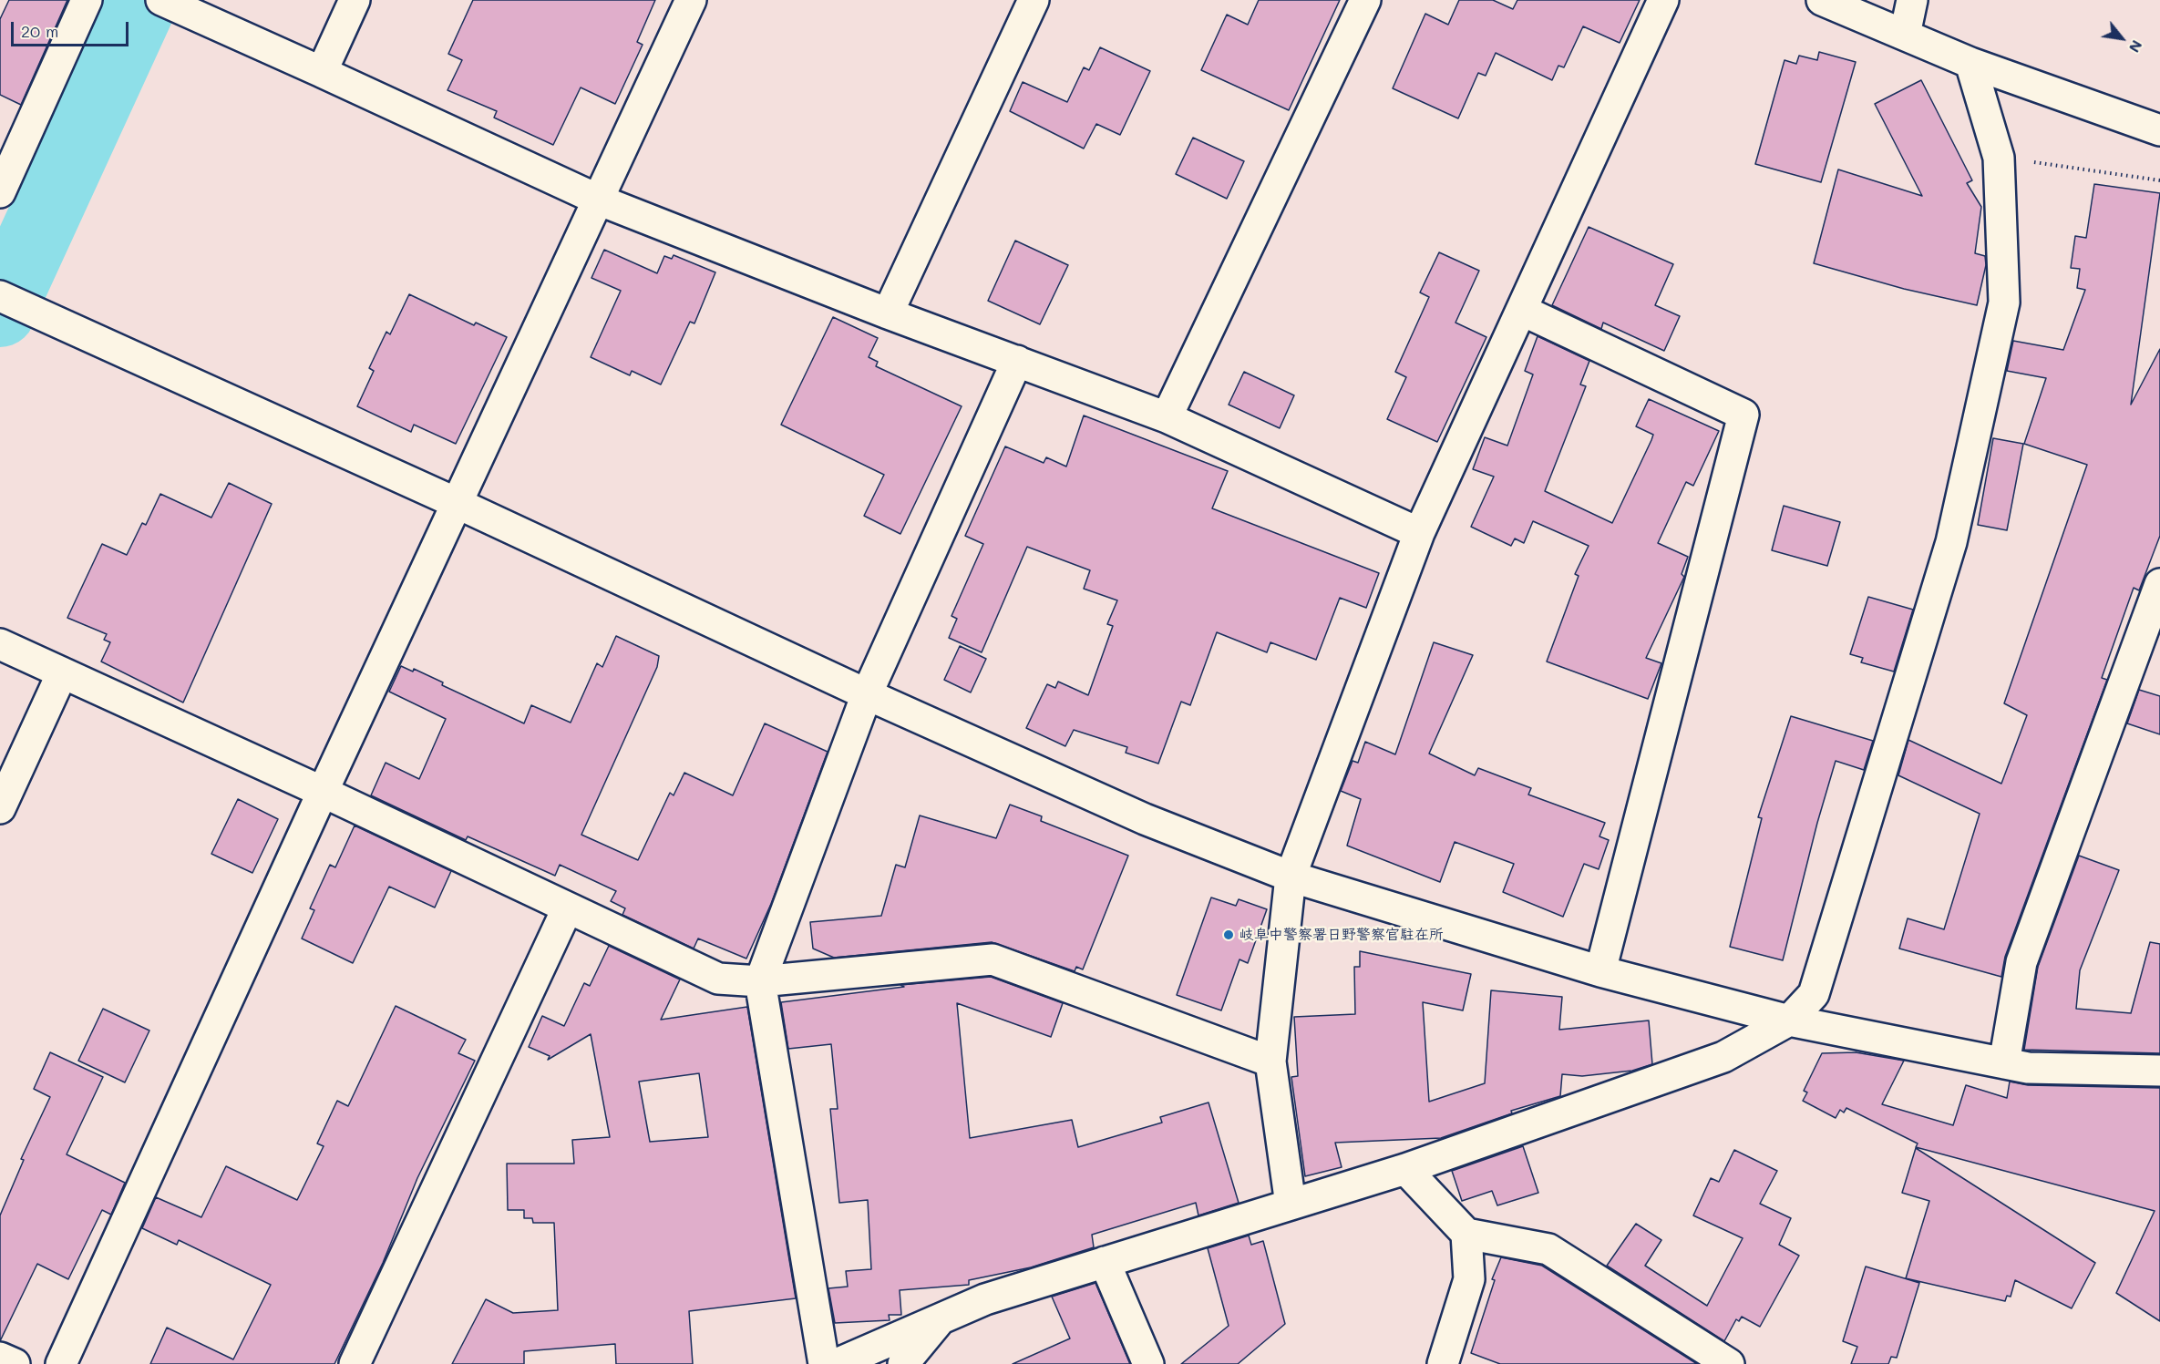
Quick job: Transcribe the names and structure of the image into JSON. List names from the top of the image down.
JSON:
{
  "places": ["岐阜中警察署日野警察官駐在所"],
  "scale_bar": "20 m",
  "north": "bottom right"
}
